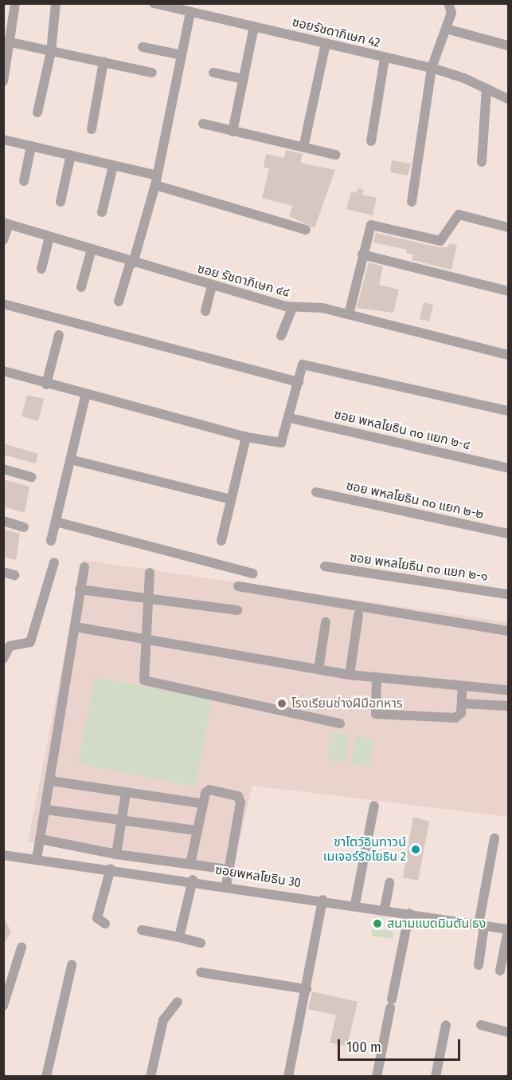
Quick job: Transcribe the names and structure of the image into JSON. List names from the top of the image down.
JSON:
{
  "streets": {
    "street": [
      "ซอยรัชดาภิเษก 42",
      "ซอย รัชดาภิเษก ๔๔",
      "ซอย พหลโยธิน ๓๐ แยก ๒-๔",
      "ซอย พหลโยธิน ๓๐ แยก ๒-๒",
      "ซอย พหลโยธิน ๓๐ แยก ๒-๑",
      "ซอยพหลโยธิน 30"
    ]
  },
  "places": ["โรงเรียนช่างฝีมือทหาร", "ชาโตว์อินทาวน์ เมเจอร์รัชโยธิน 2", "สนามแบดมินตัน ธง"],
  "scale_bar": "100 m"
}
